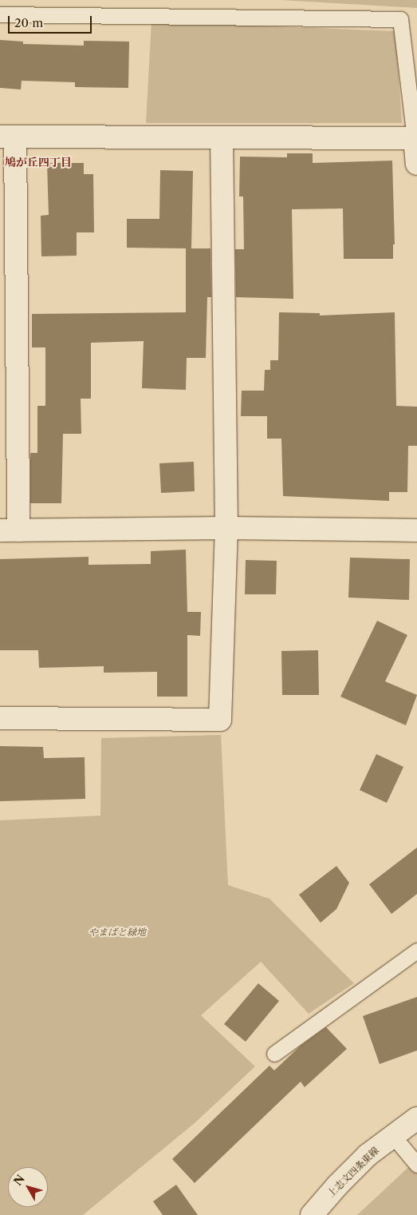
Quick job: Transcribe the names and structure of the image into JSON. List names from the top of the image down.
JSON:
{
  "streets": {
    "street": ["上志文四条東線"]
  },
  "districts": ["鳩が丘四丁目"],
  "parks": ["やまばと緑地"],
  "scale_bar": "20 m",
  "north": "top left"
}
